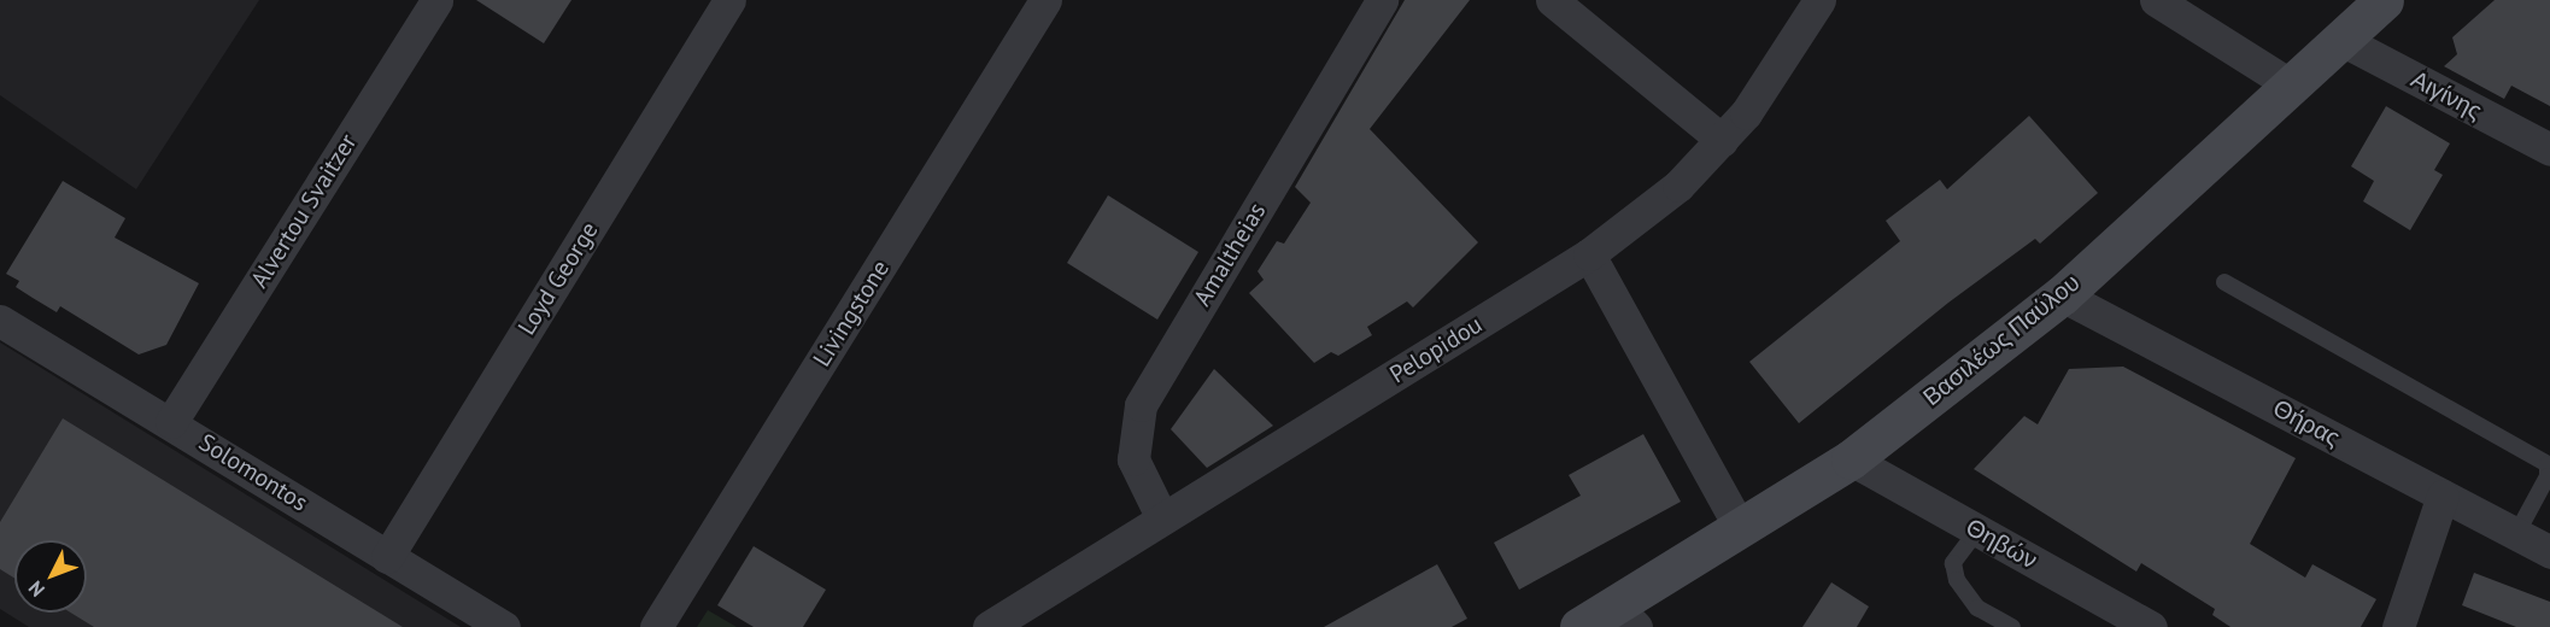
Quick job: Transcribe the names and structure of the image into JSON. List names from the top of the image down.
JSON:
{
  "streets": {
    "street": [
      "Αιγίνης",
      "Alvertou Svaitzer",
      "Amaltheias",
      "Loyd George",
      "Livingstone",
      "Βασιλέως Παύλου",
      "Pelopidou",
      "Θήρας",
      "Solomontos",
      "Θηβών"
    ]
  },
  "crossings": [
    ["Αιγίνης", "Βασιλέως Παύλου"],
    ["Alvertou Svaitzer", "Solomontos"],
    ["Amaltheias", "Pelopidou"],
    ["Loyd George", "Solomontos"],
    ["Βασιλέως Παύλου", "Θήρας"],
    ["Βασιλέως Παύλου", "Θηβών"]
  ],
  "north": "bottom left"
}
